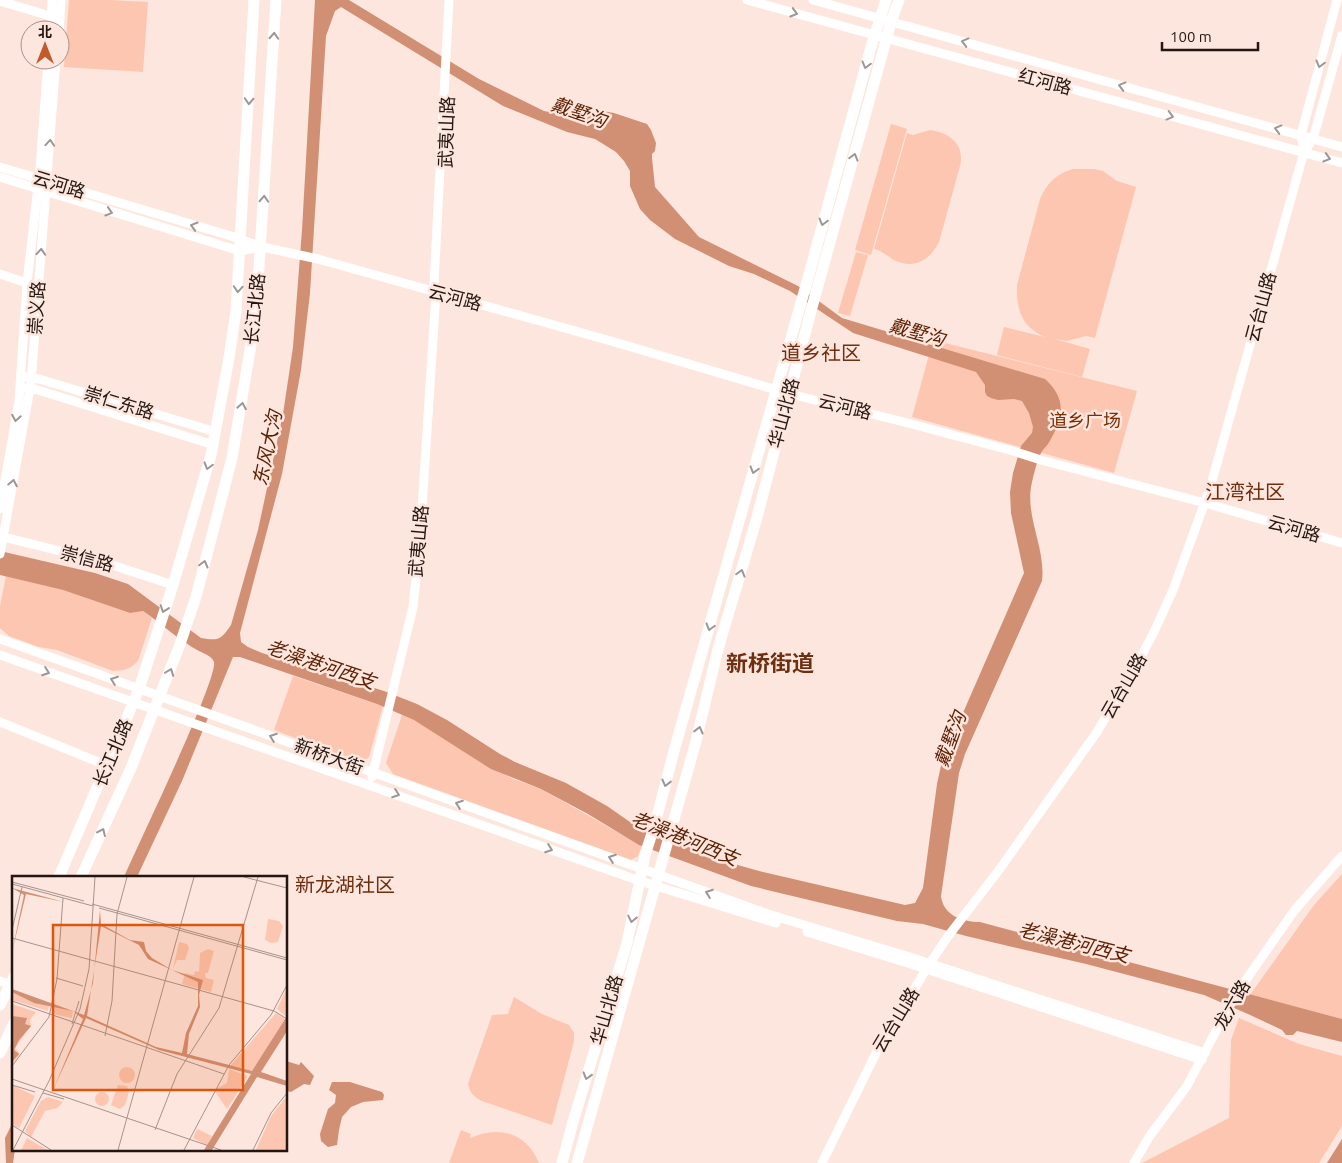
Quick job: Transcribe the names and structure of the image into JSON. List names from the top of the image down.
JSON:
{
  "streets": {
    "main road": ["长江北路", "华山北路"],
    "street": [
      "红河路",
      "武夷山路",
      "云河路",
      "云台山路",
      "崇义路",
      "崇仁东路",
      "崇信路",
      "新桥大街",
      "龙六路"
    ]
  },
  "crossings": [
    ["红河路", "云台山路"],
    ["红河路", "华山北路"],
    ["武夷山路", "云河路"],
    ["武夷山路", "新桥大街"],
    ["云河路", "云台山路"],
    ["云河路", "崇义路"],
    ["云河路", "长江北路"],
    ["云河路", "华山北路"],
    ["崇义路", "崇仁东路"],
    ["崇义路", "崇信路"],
    ["长江北路", "崇仁东路"],
    ["长江北路", "崇信路"],
    ["长江北路", "新桥大街"],
    ["华山北路", "新桥大街"]
  ],
  "districts": [
    "道乡社区",
    "江湾社区",
    "新桥街道",
    "新龙湖社区"
  ],
  "water": ["戴墅沟", "东风大沟", "老澡港河西支"],
  "parks": ["道乡广场"],
  "scale_bar": "100 m",
  "north": "top"
}
